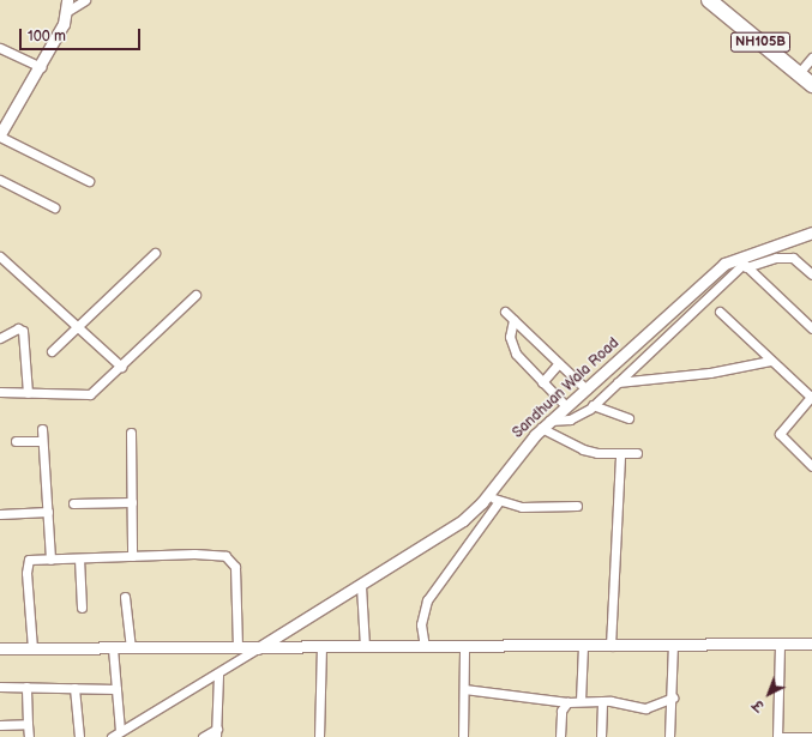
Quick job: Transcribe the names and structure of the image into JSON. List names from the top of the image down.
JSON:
{
  "streets": {
    "highway": ["NH105B"],
    "street": ["Sandhuan Wala Road"]
  },
  "scale_bar": "100 m",
  "north": "bottom left"
}
